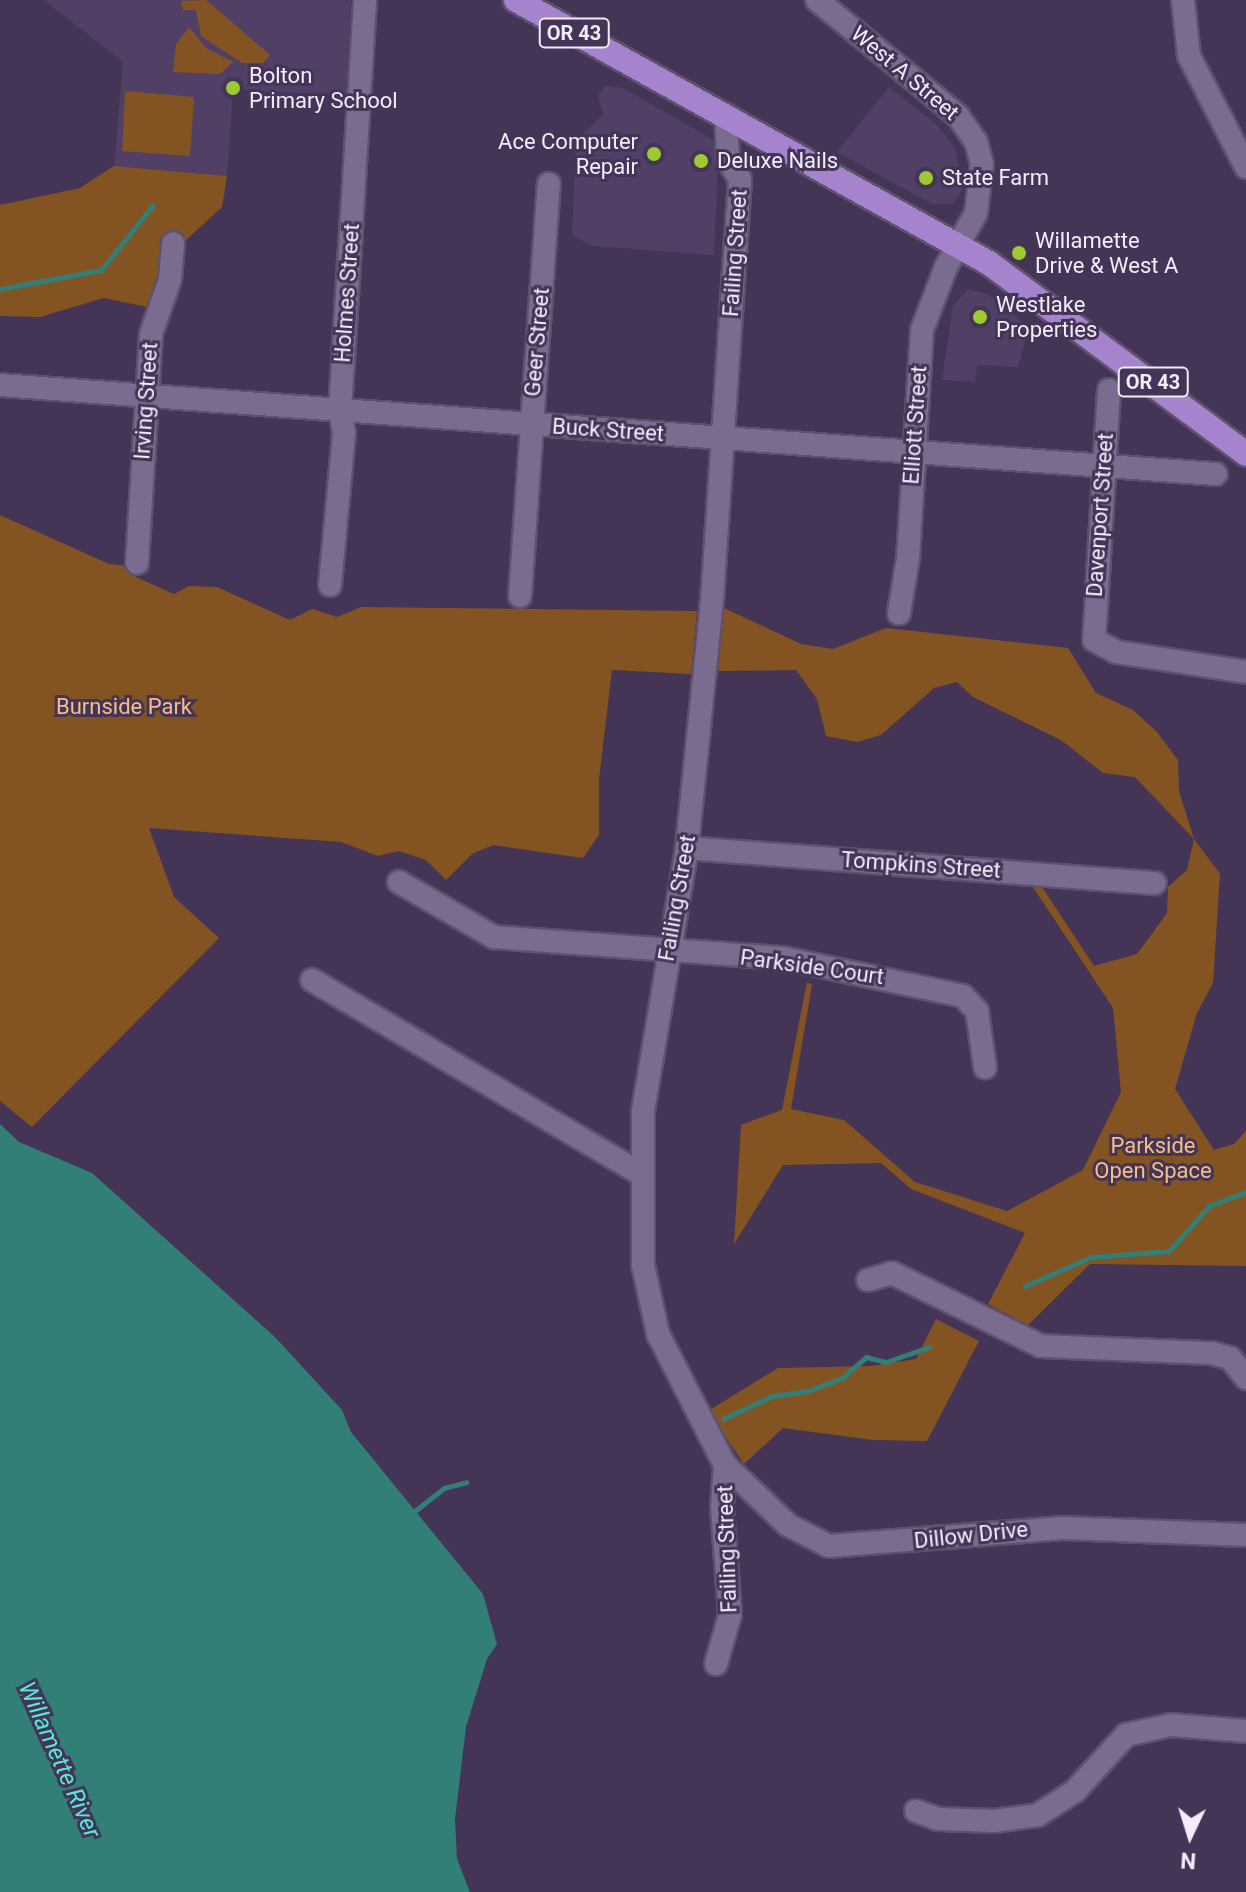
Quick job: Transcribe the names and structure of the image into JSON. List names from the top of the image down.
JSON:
{
  "streets": {
    "main road": ["OR 43"],
    "street": [
      "West A Street",
      "Failing Street",
      "Holmes Street",
      "Geer Street",
      "Irving Street",
      "Elliott Street",
      "Buck Street",
      "Davenport Street",
      "Tompkins Street",
      "Parkside Court",
      "Dillow Drive"
    ]
  },
  "crossings": [
    ["OR 43", "West A Street"],
    ["OR 43", "Failing Street"],
    ["OR 43", "Elliott Street"],
    ["West A Street", "Elliott Street"],
    ["Failing Street", "Buck Street"],
    ["Failing Street", "Tompkins Street"],
    ["Failing Street", "Parkside Court"],
    ["Failing Street", "Dillow Drive"],
    ["Holmes Street", "Buck Street"],
    ["Geer Street", "Buck Street"],
    ["Irving Street", "Buck Street"],
    ["Elliott Street", "Buck Street"],
    ["Buck Street", "Davenport Street"]
  ],
  "water": ["Willamette River"],
  "parks": ["Burnside Park", "Parkside Open Space"],
  "places": [
    "Bolton Primary School",
    "Ace Computer Repair",
    "Deluxe Nails",
    "State Farm",
    "Willamette Drive & West A",
    "Westlake Properties"
  ],
  "north": "bottom"
}
